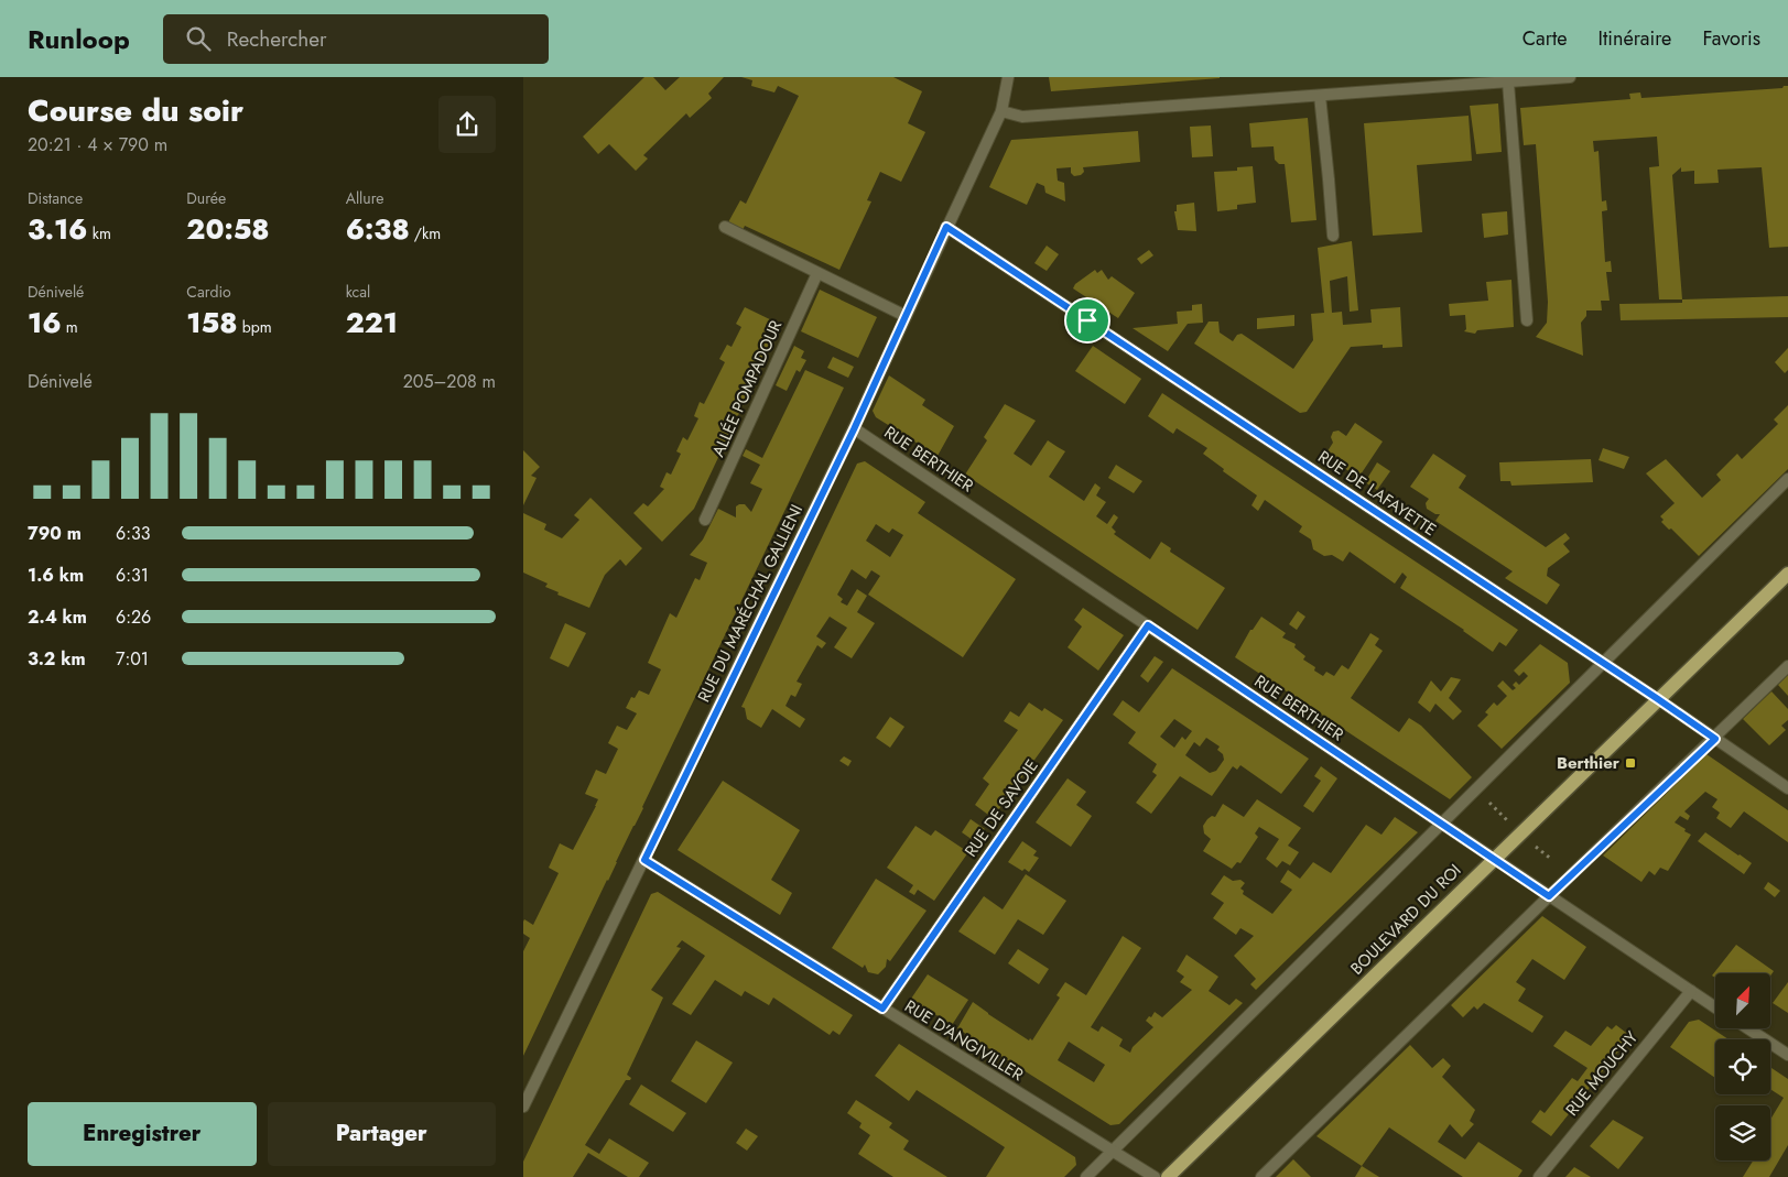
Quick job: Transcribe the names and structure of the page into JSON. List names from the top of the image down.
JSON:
{
  "streets": {
    "main road": ["BOULEVARD DU ROI"],
    "street": [
      "ALLÉE POMPADOUR",
      "RUE BERTHIER",
      "RUE DE LAFAYETTE",
      "RUE DU MARÉCHAL GALLIENI",
      "RUE DE SAVOIE",
      "RUE D'ANGIVILLER",
      "RUE MOUCHY"
    ]
  },
  "crossings": [
    ["RUE BERTHIER", "RUE DU MARÉCHAL GALLIENI"],
    ["RUE BERTHIER", "RUE DE SAVOIE"],
    ["RUE BERTHIER", "BOULEVARD DU ROI"],
    ["RUE BERTHIER", "RUE MOUCHY"],
    ["RUE DE LAFAYETTE", "RUE DU MARÉCHAL GALLIENI"],
    ["RUE DE LAFAYETTE", "BOULEVARD DU ROI"],
    ["RUE DU MARÉCHAL GALLIENI", "RUE D'ANGIVILLER"],
    ["RUE DE SAVOIE", "RUE D'ANGIVILLER"]
  ],
  "places": {
    "transit": ["Berthier"]
  },
  "north": "top right",
  "page": {
    "header": "Runloop",
    "search": "Rechercher",
    "nav": ["Carte", "Itinéraire", "Favoris"],
    "heading": ["Course du soir", "20:21 · 4 × 790 m"],
    "stats": [
      ["Distance", "3.16 km"],
      ["Durée", "20:58"],
      ["Allure", "6:38 /km"],
      ["Dénivelé", "16 m"],
      ["Cardio", "158 bpm"],
      ["kcal", "221"]
    ],
    "chart": ["Dénivelé", "205–208 m"],
    "list": [
      {
        "name": "790 m",
        "note": "6:33"
      },
      {
        "name": "1.6 km",
        "note": "6:31"
      },
      {
        "name": "2.4 km",
        "note": "6:26"
      },
      {
        "name": "3.2 km",
        "note": "7:01"
      }
    ],
    "buttons": ["Enregistrer", "Partager"]
  }
}
